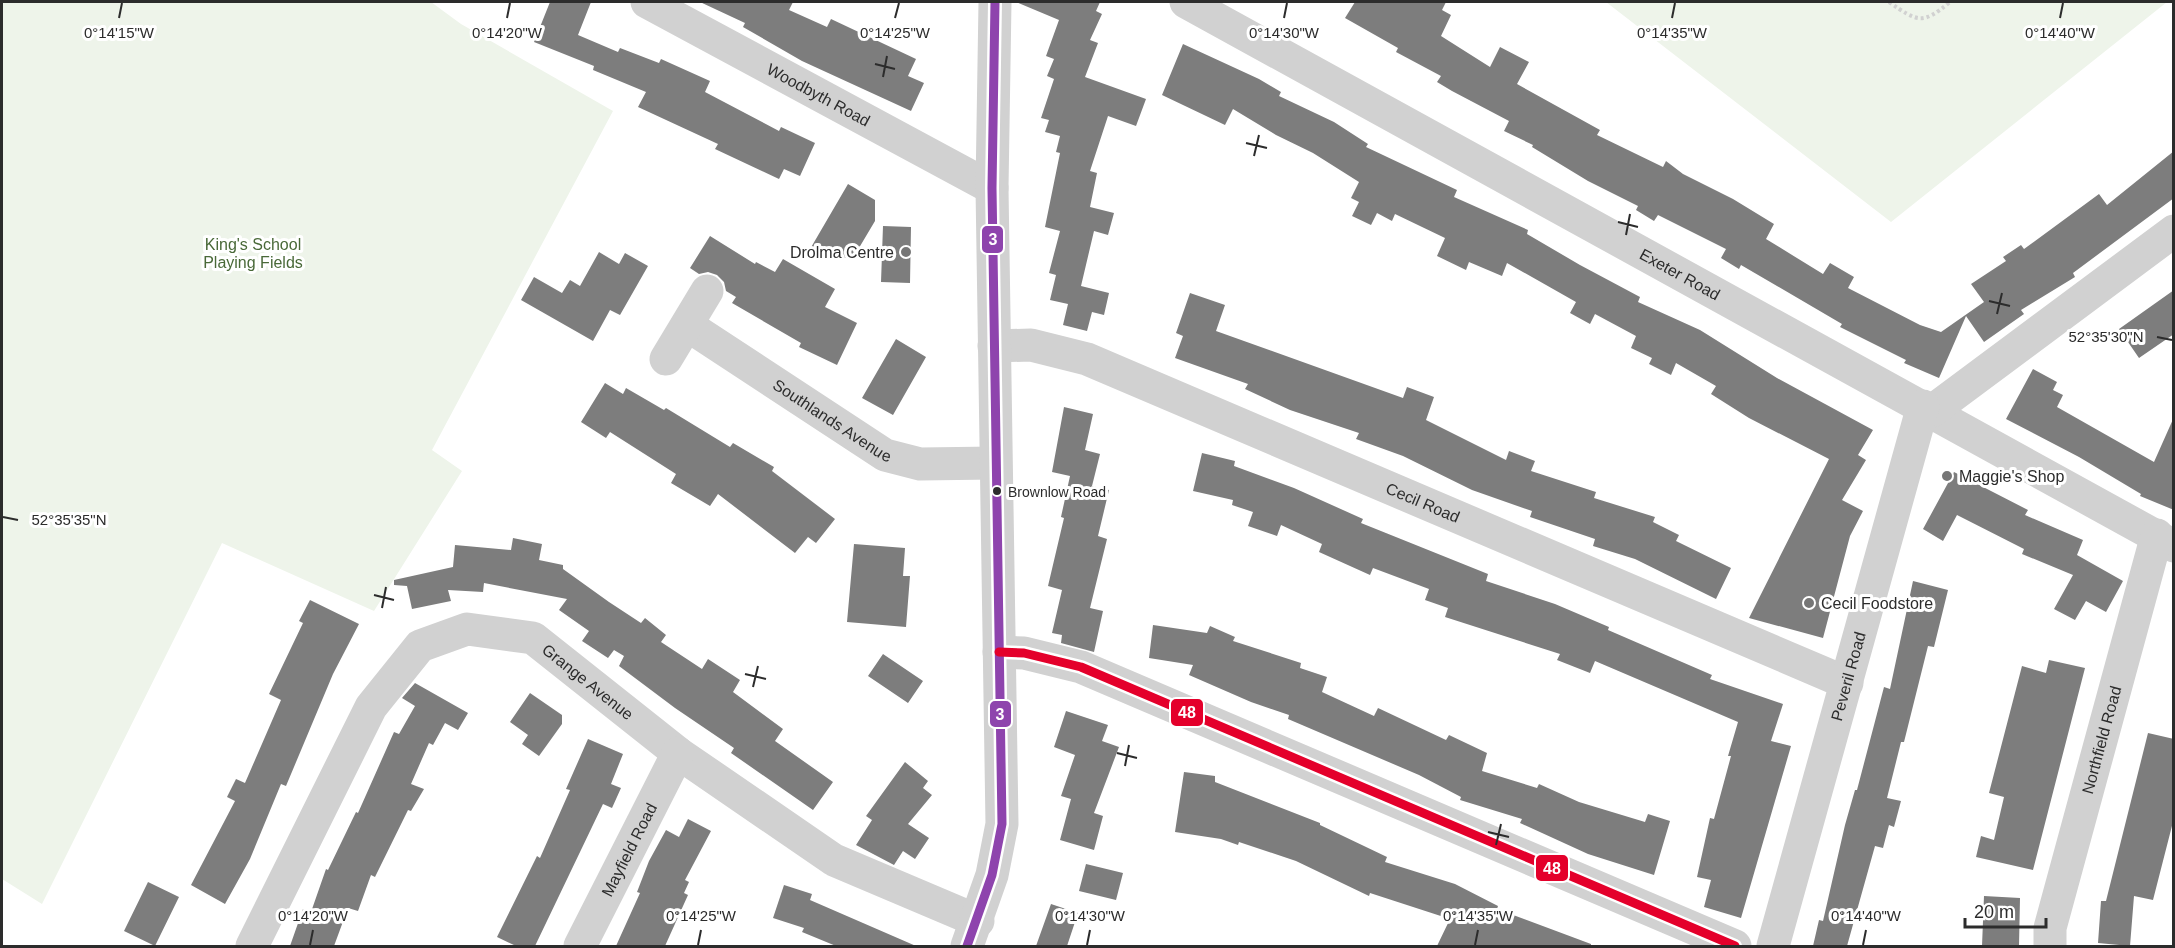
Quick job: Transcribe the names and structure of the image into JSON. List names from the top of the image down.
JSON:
{
  "streets": {
    "street": [
      "Woodbyth Road",
      "Exeter Road",
      "Southlands Avenue",
      "Cecil Road",
      "Peveril Road",
      "Grange Avenue",
      "Northfield Road",
      "Mayfield Road"
    ]
  },
  "crossings": [
    ["Exeter Road", "Peveril Road"],
    ["Exeter Road", "Northfield Road"],
    ["Cecil Road", "Peveril Road"],
    ["Grange Avenue", "Mayfield Road"]
  ],
  "parks": ["King's School Playing Fields"],
  "places": [
    "Drolma Centre",
    "Maggie's Shop",
    "Brownlow Road",
    "Cecil Foodstore"
  ],
  "lines": ["transit line 3", "transit line 48"],
  "scale_bar": "20 m",
  "coordinates": [
    "0°14'15\"W",
    "0°14'20\"W",
    "0°14'25\"W",
    "0°14'30\"W",
    "0°14'35\"W",
    "0°14'40\"W",
    "52°35'30\"N",
    "52°35'35\"N"
  ]
}
